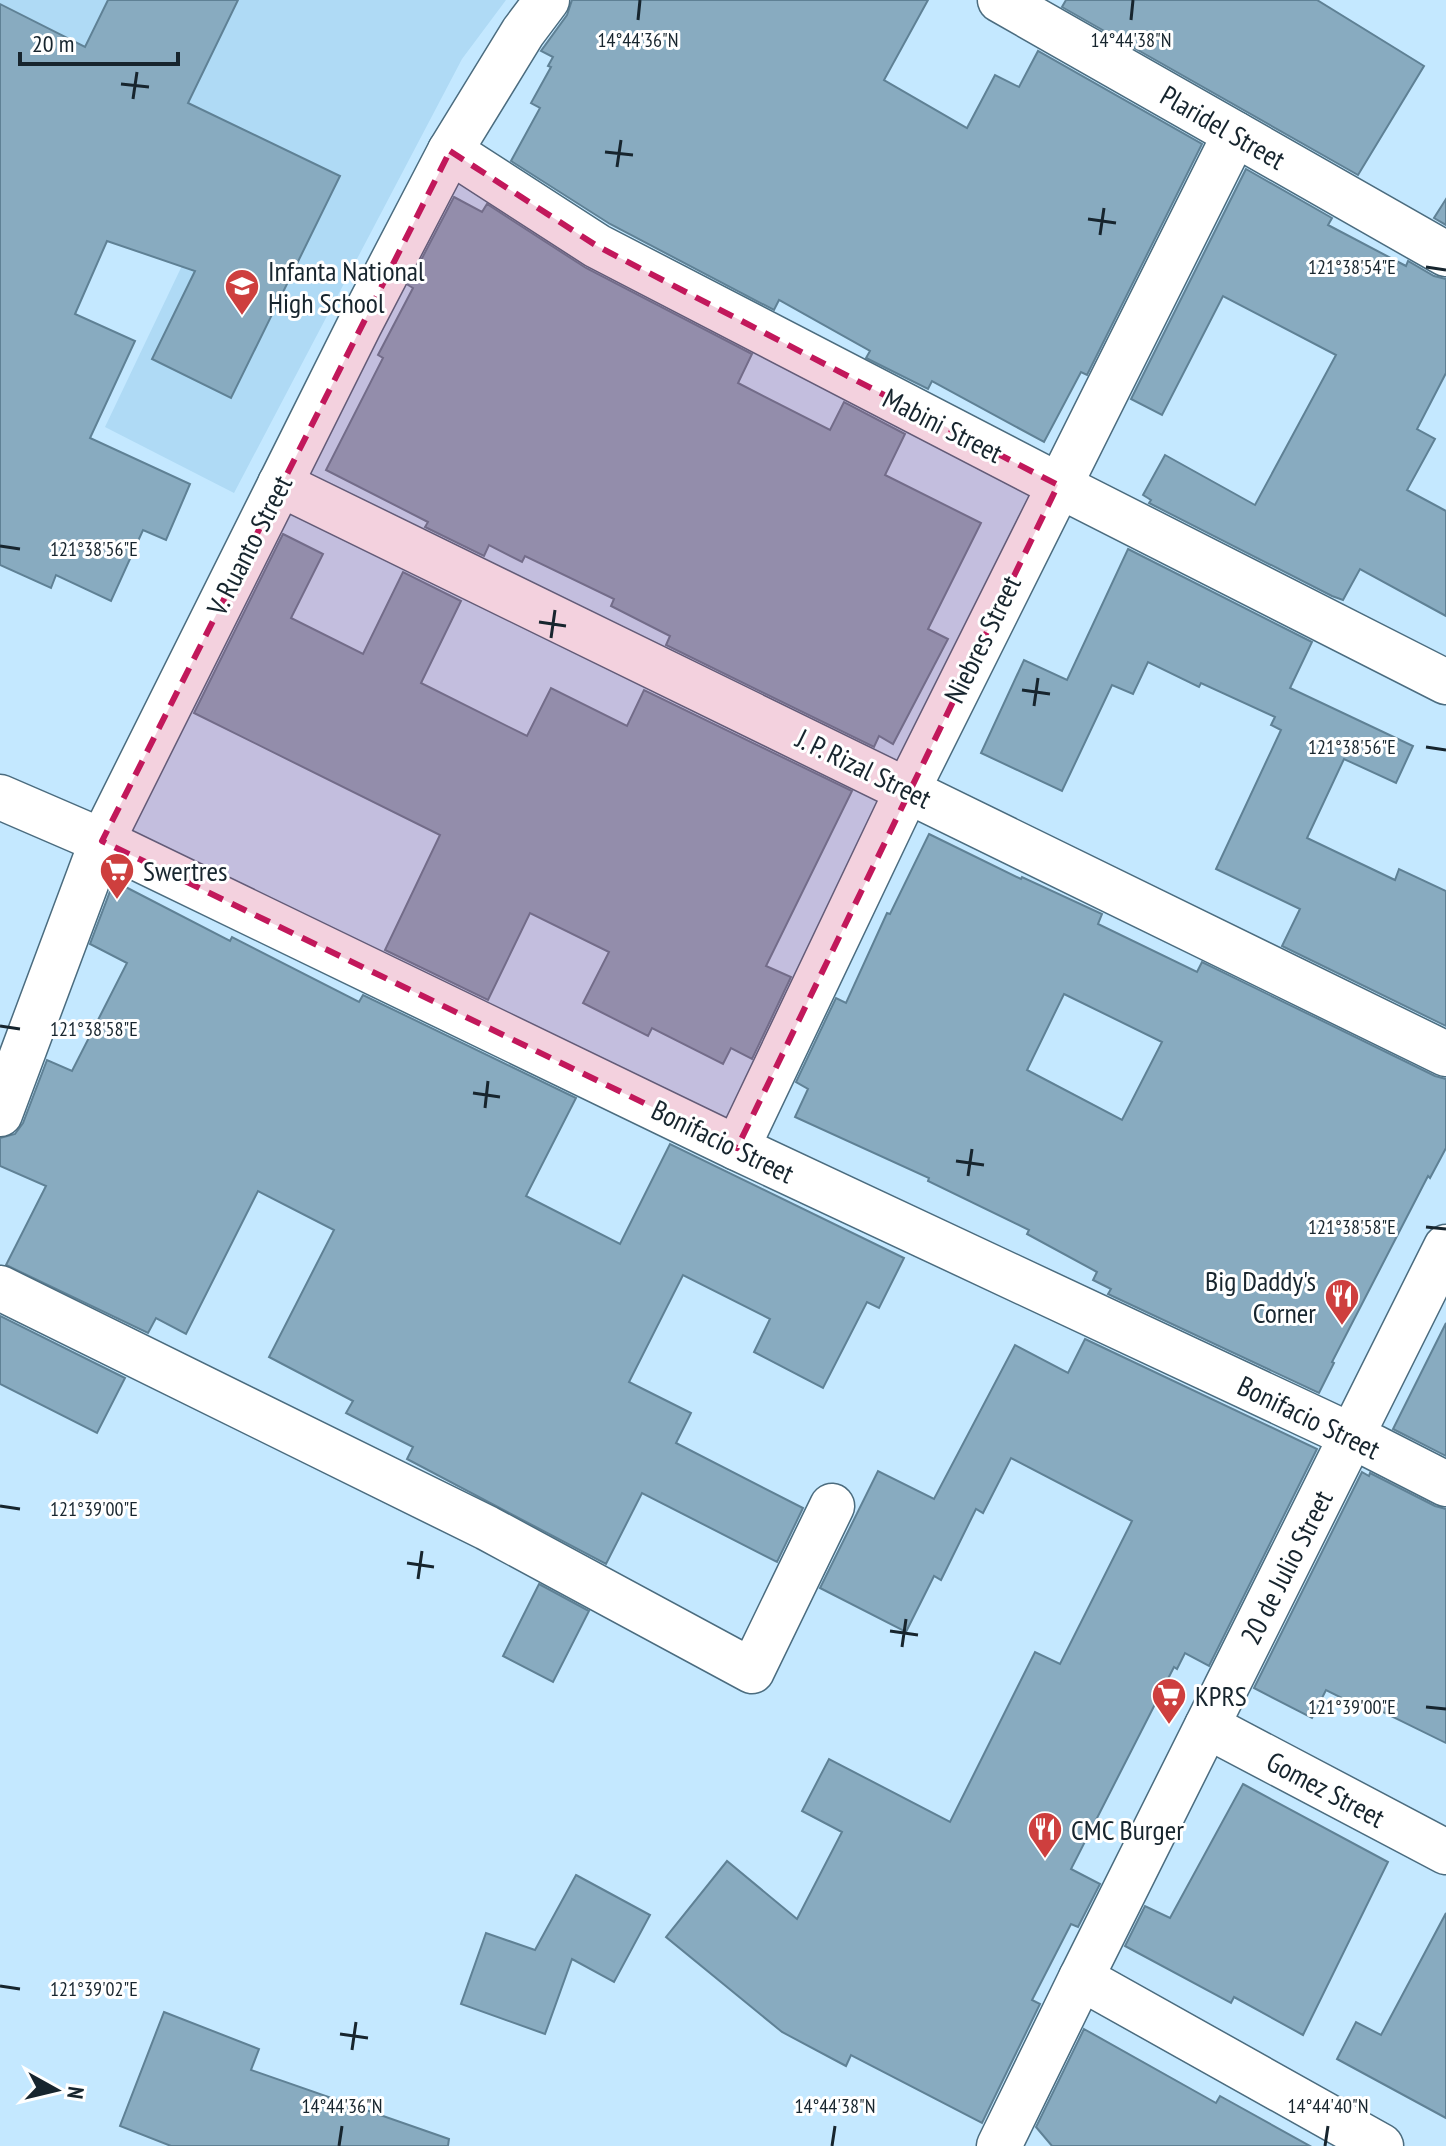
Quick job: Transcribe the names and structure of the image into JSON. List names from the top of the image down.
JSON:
{
  "streets": {
    "street": [
      "Plaridel Street",
      "Mabini Street",
      "V. Ruanto Street",
      "Niebres Street",
      "J. P. Rizal Street",
      "Bonifacio Street",
      "20 de Julio Street",
      "Gomez Street"
    ]
  },
  "crossings": [
    ["Plaridel Street", "Niebres Street"],
    ["Mabini Street", "V. Ruanto Street"],
    ["Mabini Street", "Niebres Street"],
    ["V. Ruanto Street", "J. P. Rizal Street"],
    ["V. Ruanto Street", "Bonifacio Street"],
    ["Niebres Street", "J. P. Rizal Street"],
    ["Niebres Street", "Bonifacio Street"],
    ["Bonifacio Street", "20 de Julio Street"],
    ["20 de Julio Street", "Gomez Street"]
  ],
  "places": {
    "school or university": ["Infanta National High School"],
    "supermarket": ["Swertres", "KPRS"],
    "restaurant": ["Big Daddy's Corner", "CMC Burger"]
  },
  "scale_bar": "20 m",
  "north": "right",
  "coordinates": [
    "14°44'36\"N",
    "14°44'38\"N",
    "121°38'54\"E",
    "121°38'56\"E",
    "121°38'58\"E",
    "121°39'00\"E",
    "121°39'02\"E",
    "14°44'40\"N"
  ]
}
